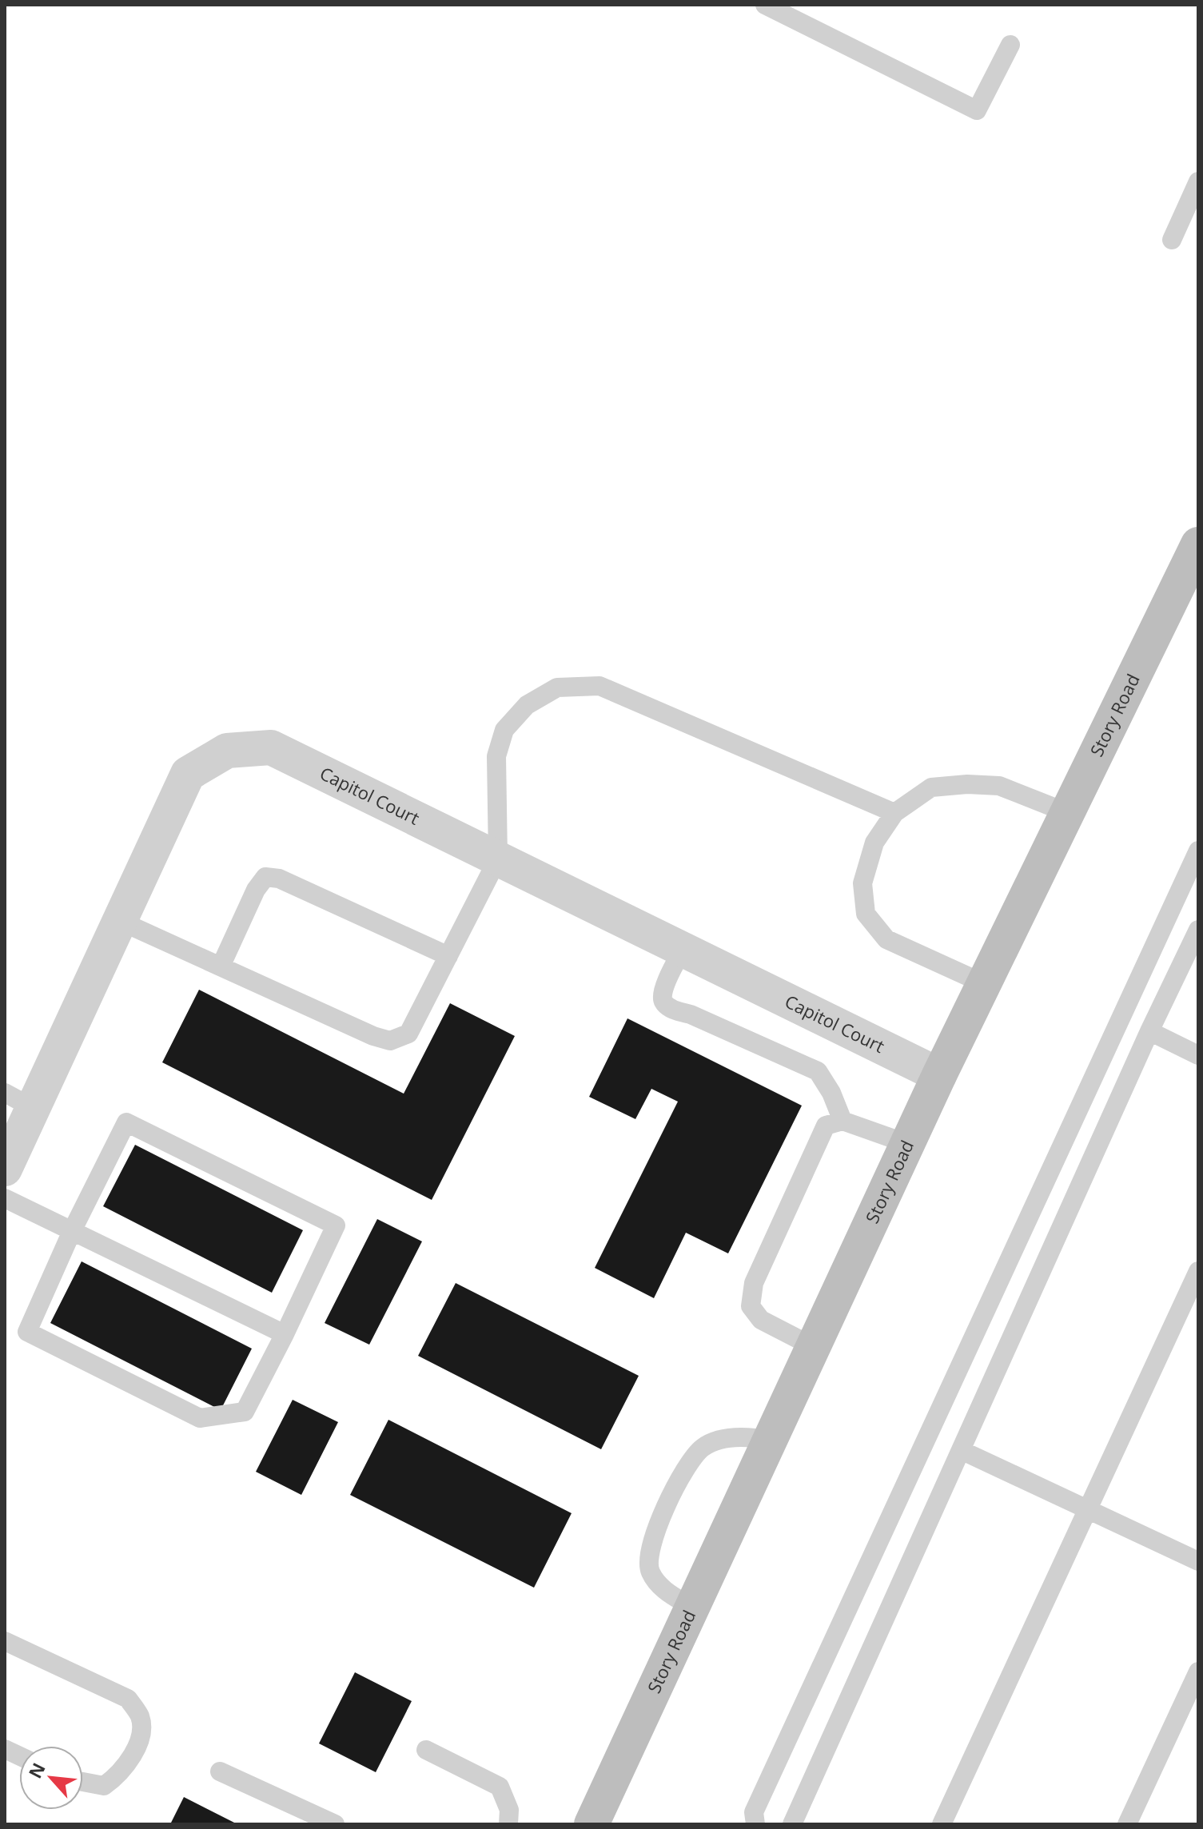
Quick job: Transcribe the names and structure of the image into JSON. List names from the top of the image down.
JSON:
{
  "streets": {
    "street": ["Story Road", "Capitol Court"]
  },
  "crossings": [
    ["Story Road", "Capitol Court"]
  ],
  "north": "top left"
}
